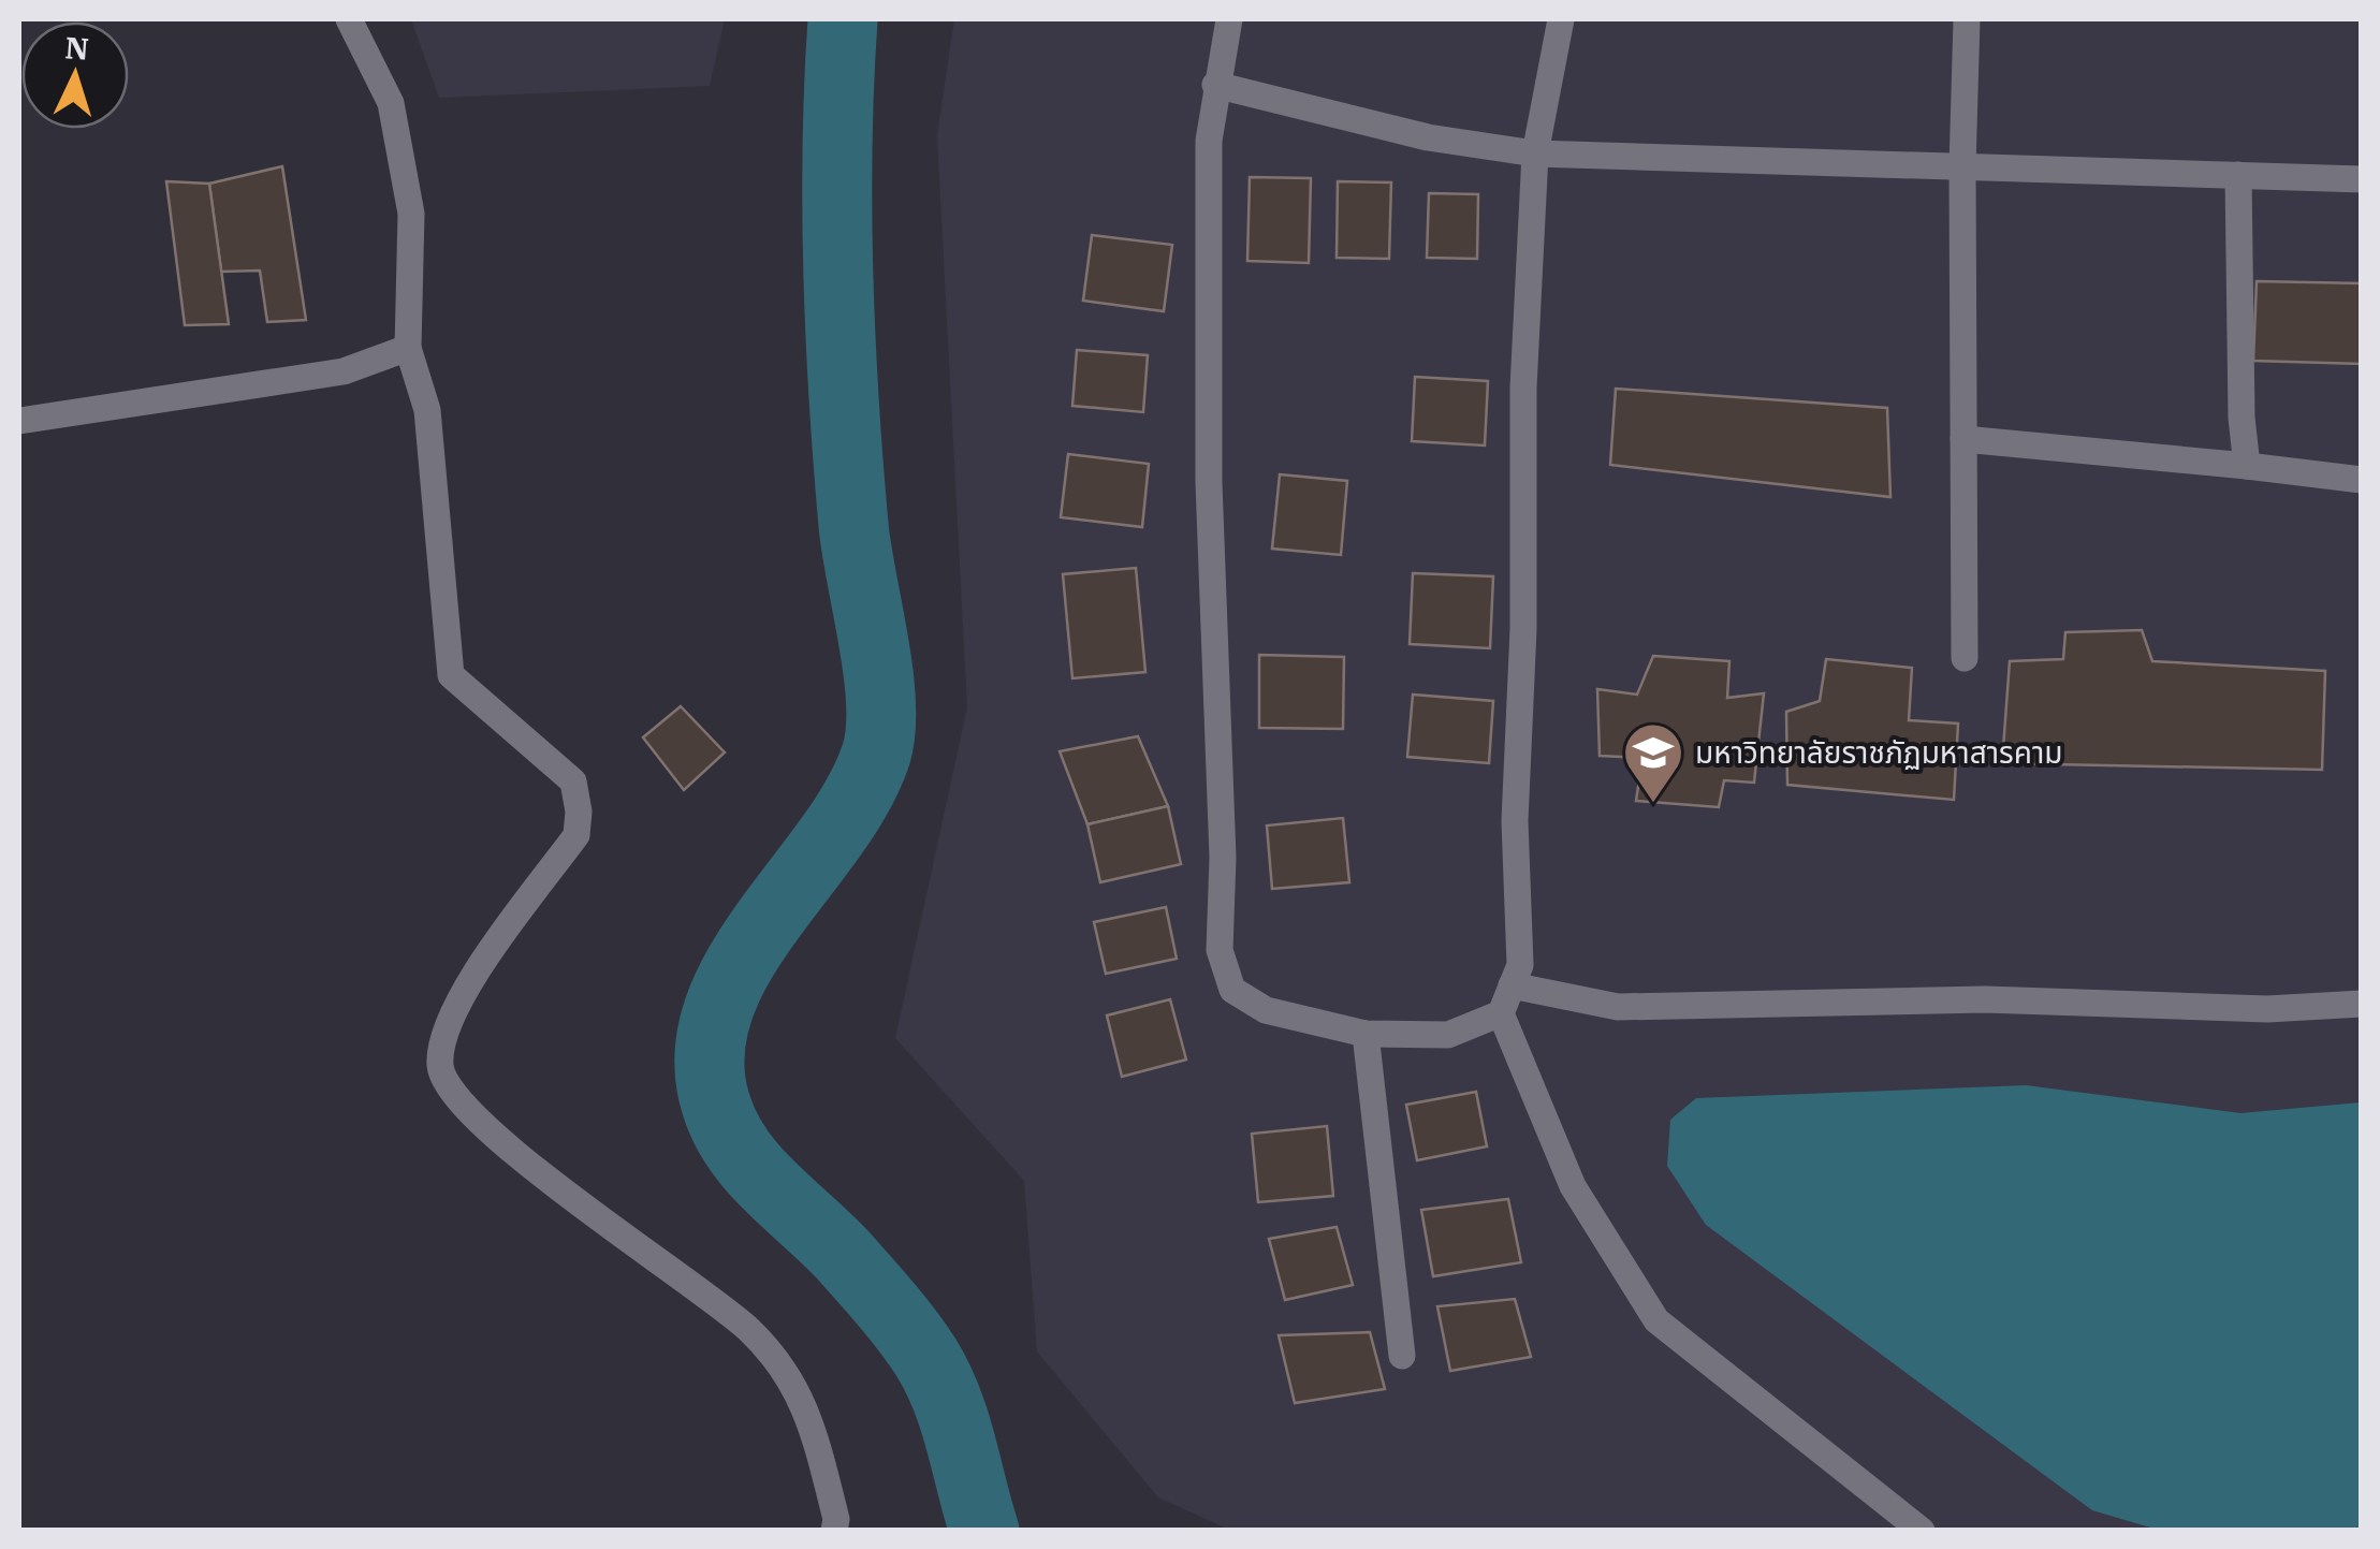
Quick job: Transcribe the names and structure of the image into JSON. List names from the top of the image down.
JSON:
{
  "places": {
    "school or university": ["มหาวิทยาลัยราชภัฏมหาสารคาม"]
  },
  "north": "top"
}
